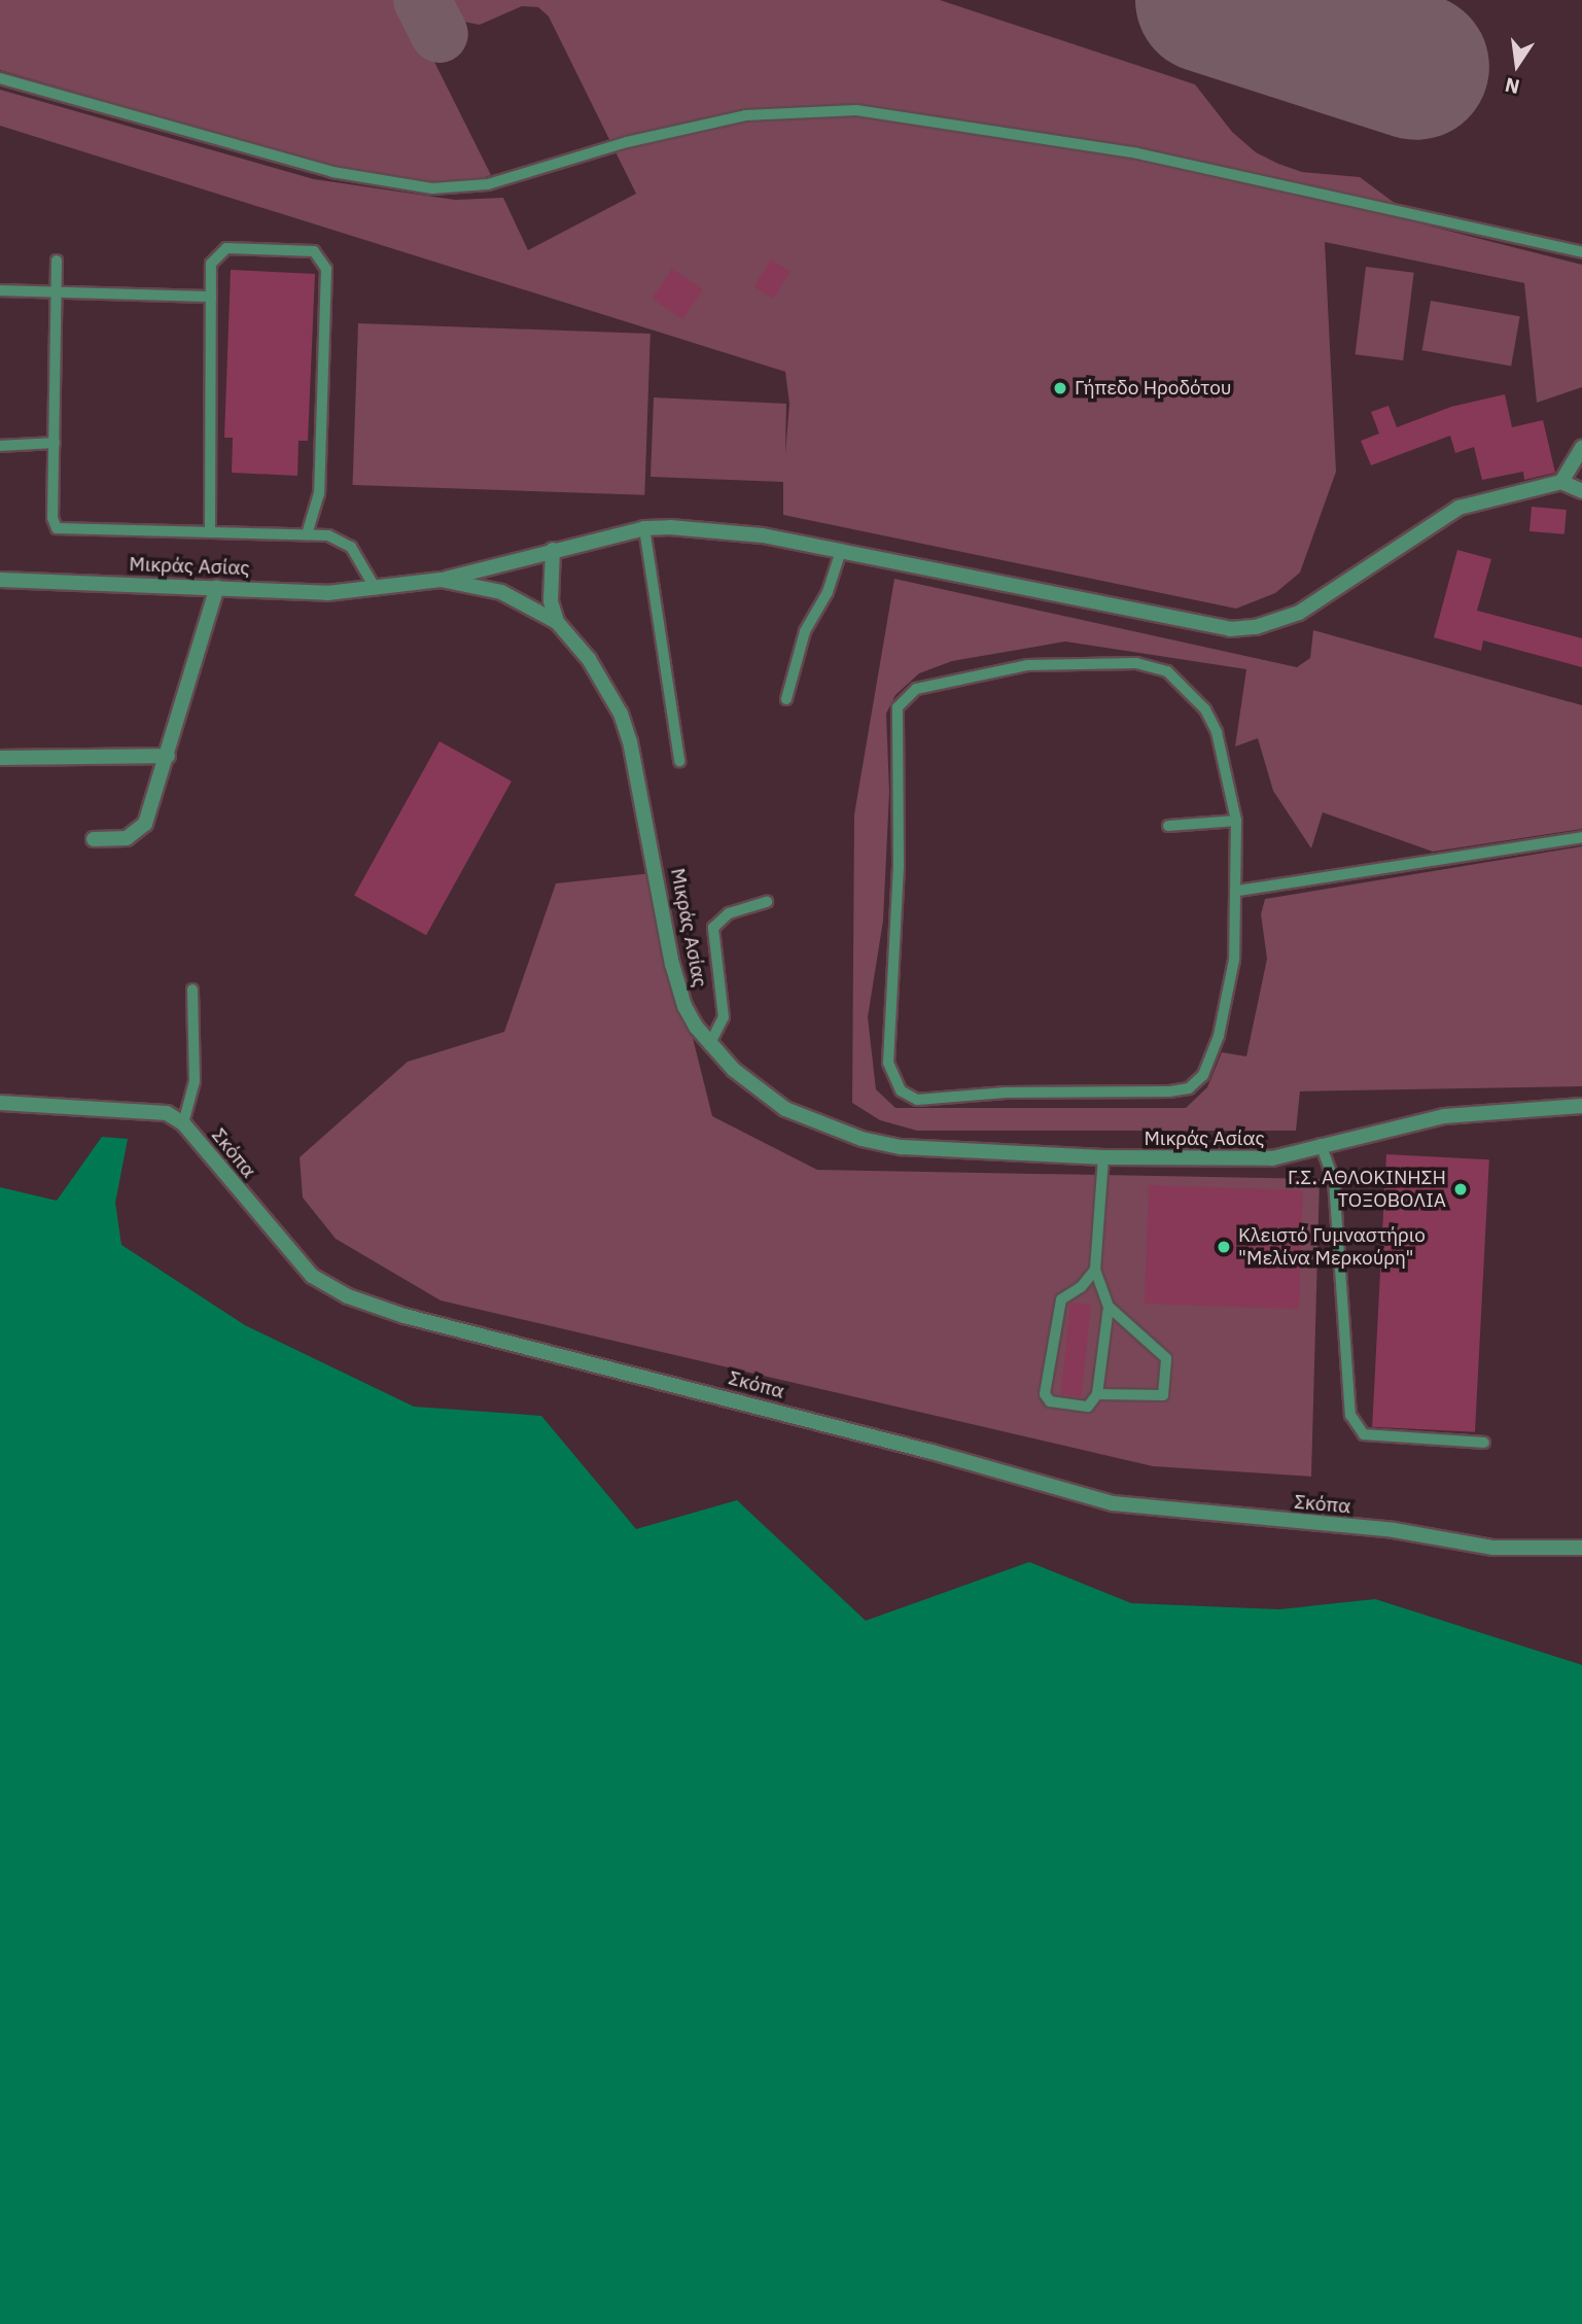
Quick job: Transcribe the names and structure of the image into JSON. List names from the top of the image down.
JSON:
{
  "streets": {
    "street": ["Μικράς Ασίας", "Σκόπα"]
  },
  "places": ["Γήπεδο Ηροδότου", "Γ.Σ. ΑΘΛΟΚΙΝΗΣΗ ΤΟΞΟΒΟΛΙΑ", "Κλειστό Γυμναστήριο \"Μελίνα Μερκούρη\""],
  "north": "bottom"
}
